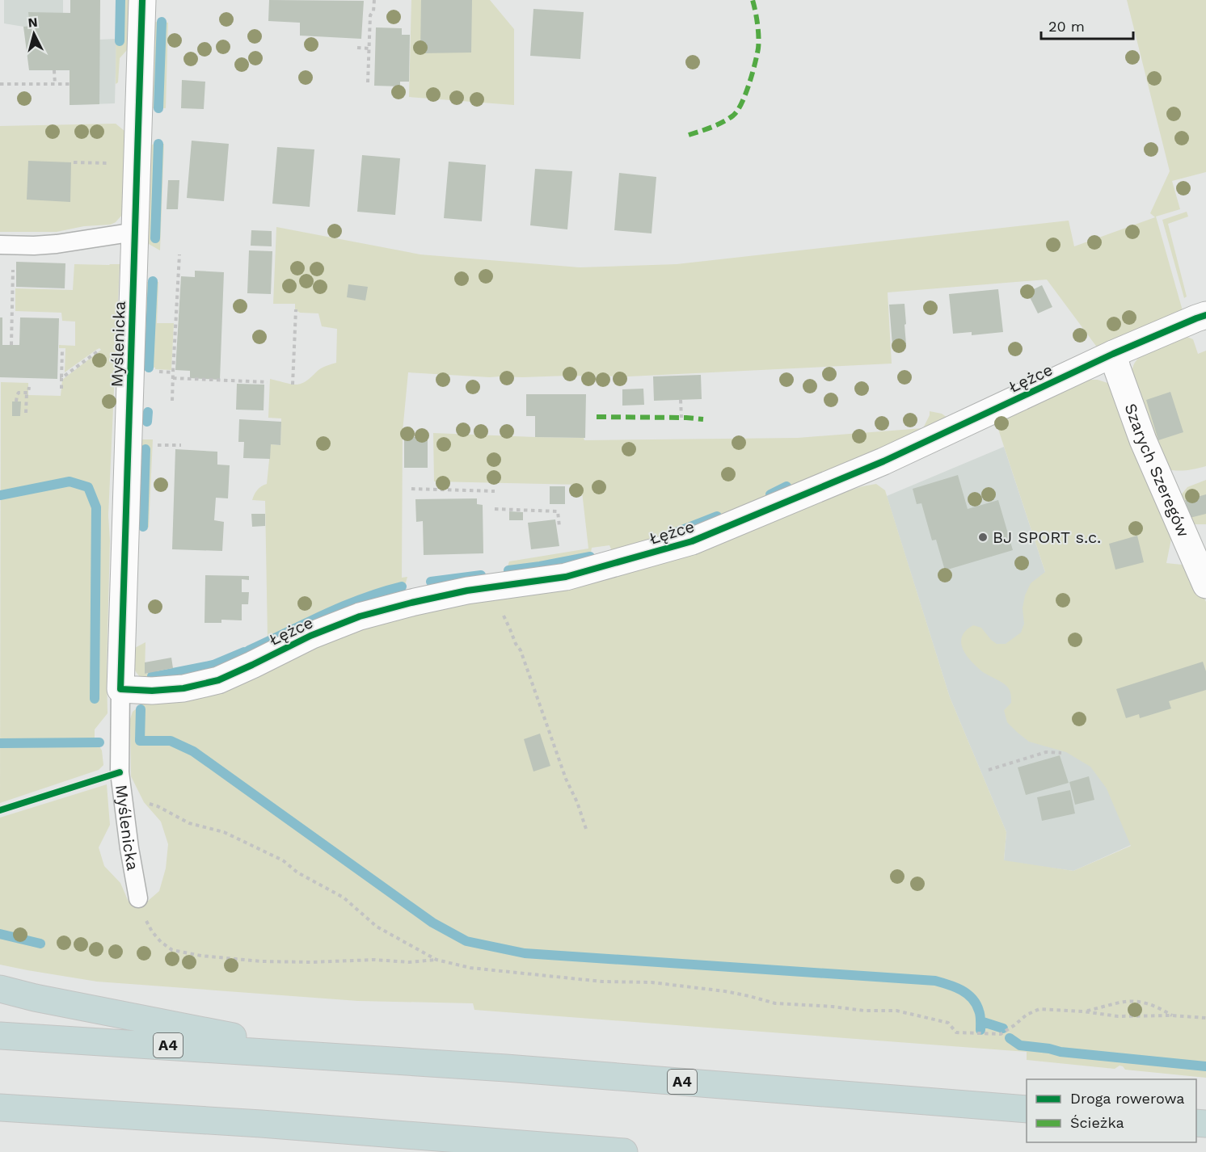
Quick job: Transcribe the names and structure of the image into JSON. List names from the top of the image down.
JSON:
{
  "streets": {
    "highway": ["A4"],
    "street": ["Myślenicka", "Łężce", "Szarych Szeregów"]
  },
  "crossings": [
    ["Myślenicka", "Łężce"],
    ["Łężce", "Szarych Szeregów"]
  ],
  "places": ["BJ SPORT s.c."],
  "legend": ["Droga rowerowa", "Ścieżka"],
  "scale_bar": "20 m",
  "north": "top"
}
